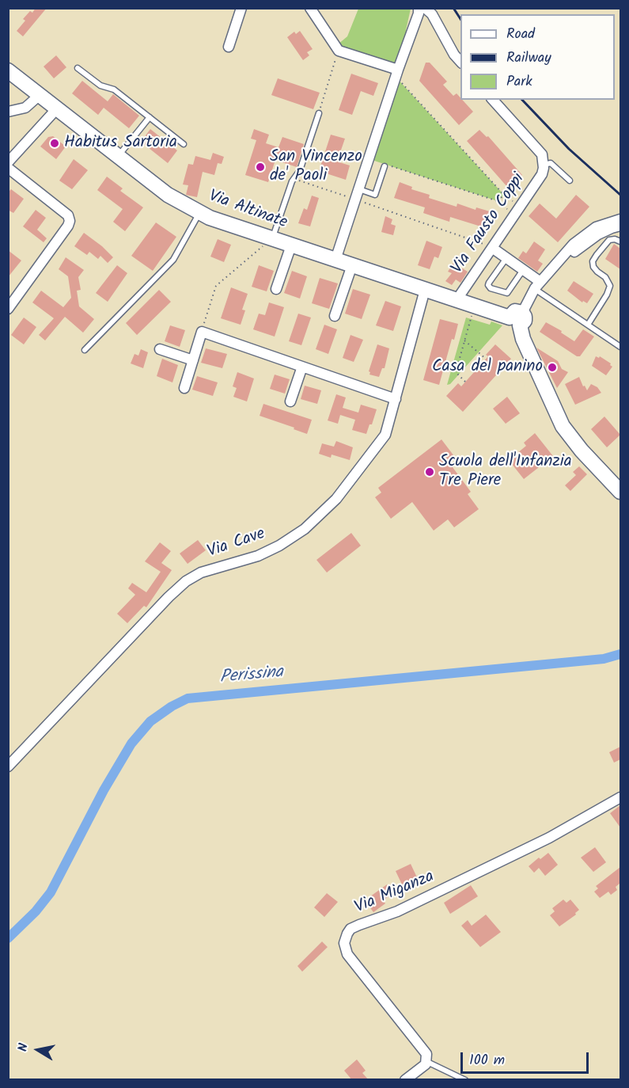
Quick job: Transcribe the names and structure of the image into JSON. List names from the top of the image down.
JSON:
{
  "streets": {
    "street": [
      "Via Altinate",
      "Via Fausto Coppi",
      "Via Cave",
      "Via Miganza"
    ]
  },
  "crossings": [
    ["Via Altinate", "Via Fausto Coppi"],
    ["Via Altinate", "Via Cave"]
  ],
  "water": ["Perissina"],
  "places": [
    "Habitus Sartoria",
    "San Vincenzo de' Paoli",
    "Casa del panino",
    "Scuola dell'Infanzia Tre Piere"
  ],
  "legend": ["Road", "Railway", "Park"],
  "scale_bar": "100 m",
  "north": "left"
}
